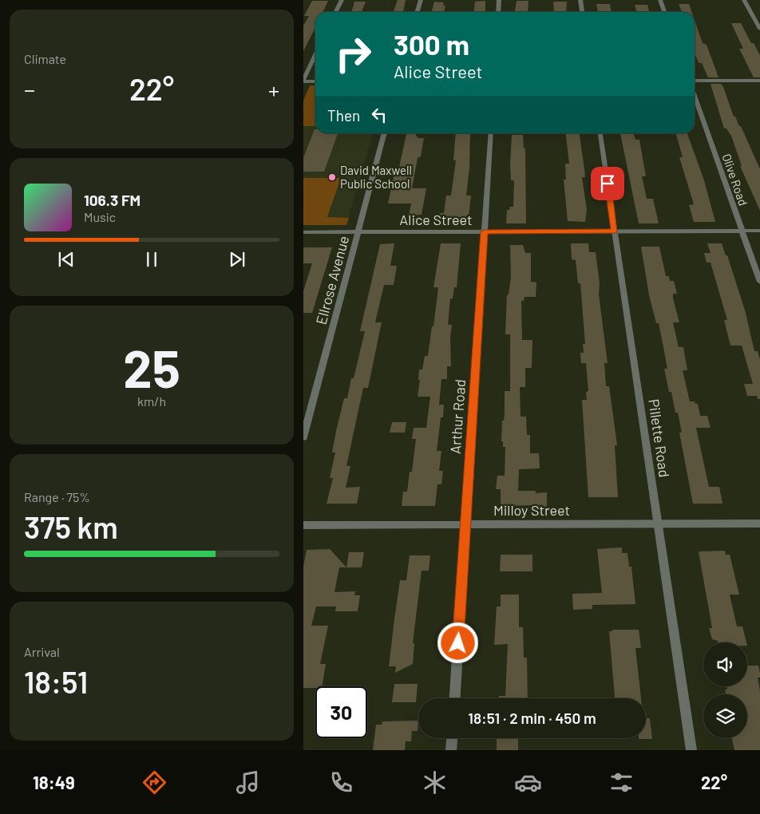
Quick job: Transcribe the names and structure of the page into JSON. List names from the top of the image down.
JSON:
{
  "streets": {
    "street": [
      "Olive Road",
      "Alice Street",
      "Ellrose Avenue",
      "Arthur Road",
      "Pillette Road",
      "Milloy Street"
    ]
  },
  "crossings": [
    ["Olive Road", "Alice Street"],
    ["Alice Street", "Ellrose Avenue"],
    ["Alice Street", "Arthur Road"],
    ["Alice Street", "Pillette Road"],
    ["Arthur Road", "Milloy Street"],
    ["Pillette Road", "Milloy Street"]
  ],
  "places": ["David Maxwell Public School"],
  "page": {
    "tile": [
      "Climate",
      ["25", "km/h"],
      ["Range · 75%", "375 km"],
      ["Arrival", "18:51"]
    ],
    "turn": ["300 m", "Alice Street"],
    "heat": ["−", "22°", "+"],
    "then": "Then",
    "song": ["106.3 FM", "Music"],
    "limit": "30",
    "trip": "18:51 · 2 min · 450 m",
    "tabs": ["18:49", "22°"]
  }
}
